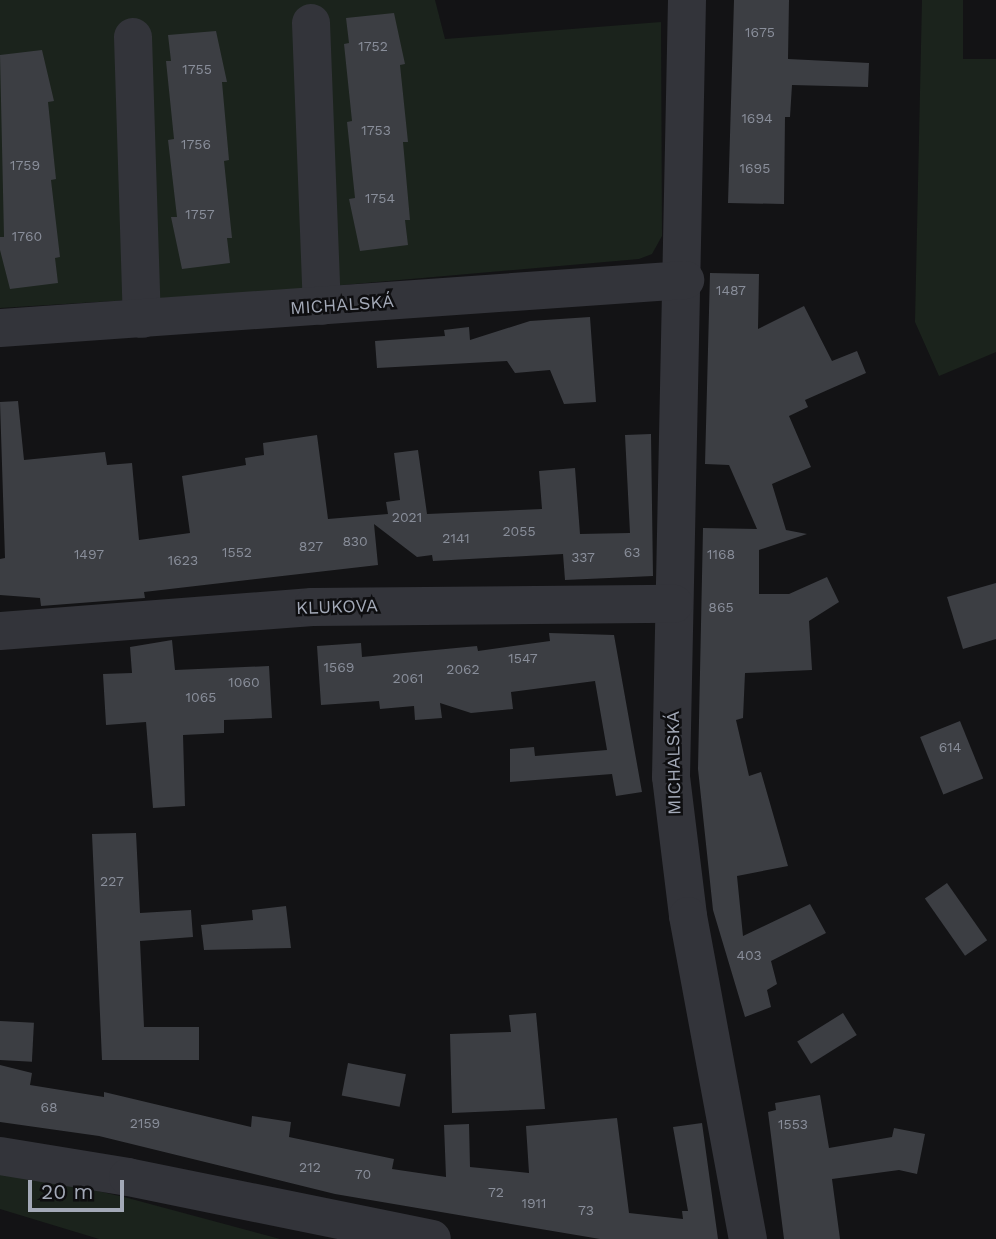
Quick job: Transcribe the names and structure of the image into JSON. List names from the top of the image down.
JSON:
{
  "streets": {
    "street": ["MICHALSKÁ", "KLUKOVA"]
  },
  "crossings": [
    ["MICHALSKÁ", "KLUKOVA"]
  ],
  "house_numbers": [
    "1675",
    "1752",
    "1755",
    "1694",
    "1753",
    "1756",
    "1759",
    "1695",
    "1754",
    "1757",
    "1760",
    "1487",
    "2021",
    "2055",
    "2141",
    "830",
    "827",
    "1552",
    "63",
    "1497",
    "1168",
    "337",
    "1623",
    "865",
    "1547",
    "1569",
    "2062",
    "2061",
    "1060",
    "1065",
    "614",
    "227",
    "403",
    "68",
    "2159",
    "1553",
    "212",
    "70",
    "72",
    "1911",
    "73"
  ],
  "scale_bar": "20 m"
}
